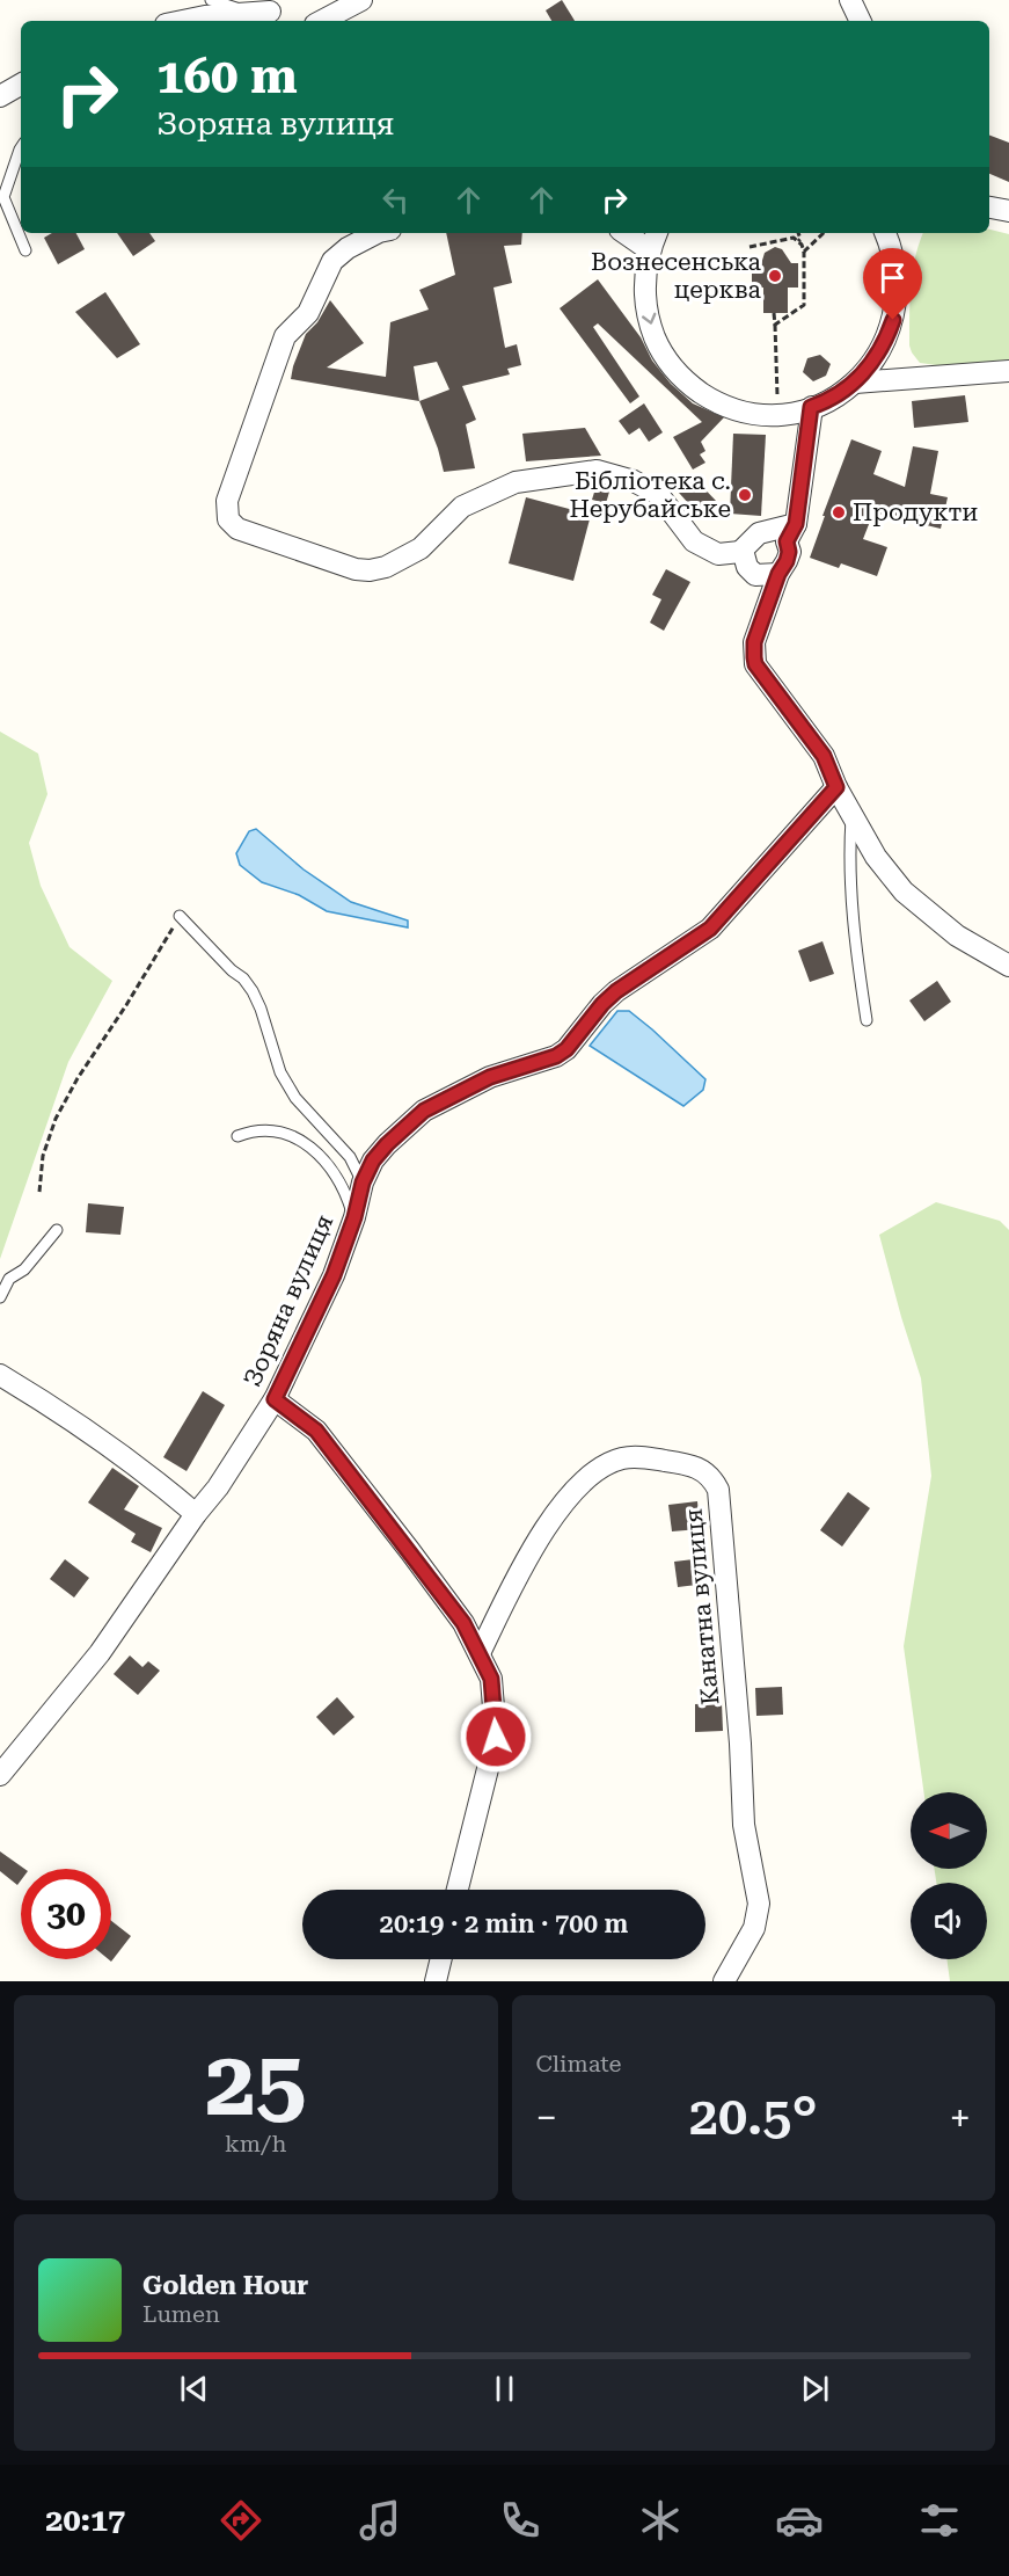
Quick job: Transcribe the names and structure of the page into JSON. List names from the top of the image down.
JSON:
{
  "streets": {
    "street": ["Зоряна вулиця", "Канатна вулиця"]
  },
  "places": ["Вознесенська церква", "Бібліотека с. Нерубайське", "Продукти"],
  "north": "left",
  "page": {
    "turn": ["160 m", "Зоряна вулиця"],
    "limit": "30",
    "trip": "20:19 · 2 min · 700 m",
    "tile": [
      ["25", "km/h"],
      "Climate"
    ],
    "heat": ["−", "20.5°", "+"],
    "song": ["Golden Hour", "Lumen"],
    "tabs": "20:17"
  }
}
